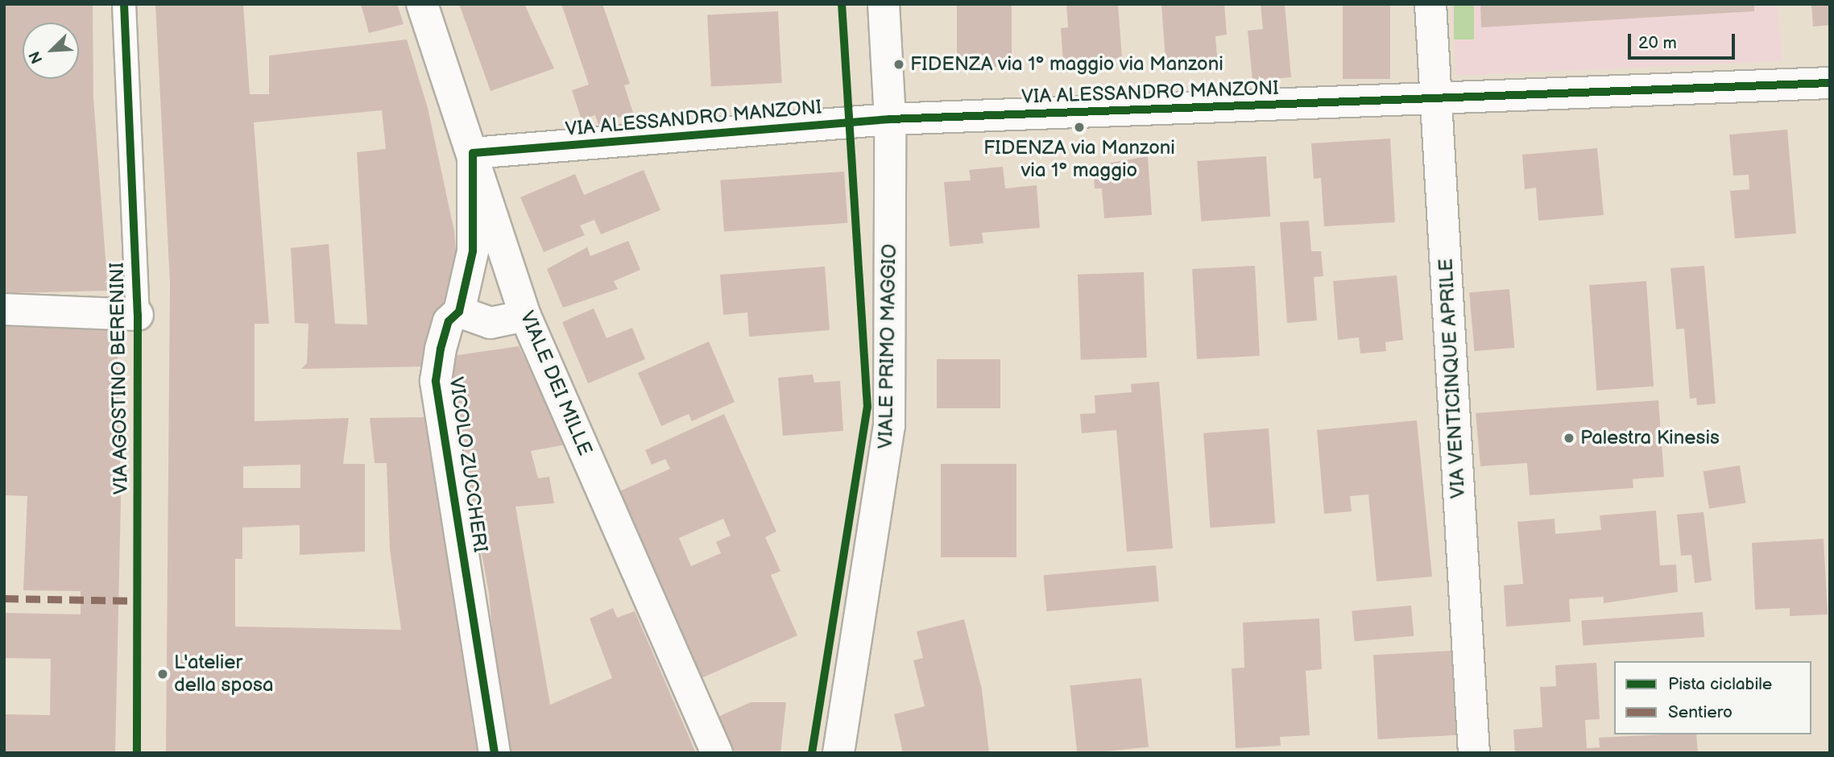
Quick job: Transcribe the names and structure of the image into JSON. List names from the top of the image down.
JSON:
{
  "streets": {
    "street": [
      "VIA ALESSANDRO MANZONI",
      "VIALE PRIMO MAGGIO",
      "VIA AGOSTINO BERENINI",
      "VIA VENTICINQUE APRILE",
      "VIALE DEI MILLE",
      "VICOLO ZUCCHERI"
    ]
  },
  "crossings": [
    ["VIA ALESSANDRO MANZONI", "VIALE PRIMO MAGGIO"],
    ["VIA ALESSANDRO MANZONI", "VIA VENTICINQUE APRILE"],
    ["VIA ALESSANDRO MANZONI", "VIALE DEI MILLE"],
    ["VIA ALESSANDRO MANZONI", "VICOLO ZUCCHERI"],
    ["VIALE DEI MILLE", "VICOLO ZUCCHERI"]
  ],
  "places": [
    "FIDENZA via 1° maggio via Manzoni",
    "FIDENZA via Manzoni via 1° maggio",
    "Palestra Kinesis",
    "L'atelier della sposa"
  ],
  "legend": ["Pista ciclabile", "Sentiero"],
  "scale_bar": "20 m",
  "north": "bottom left"
}
